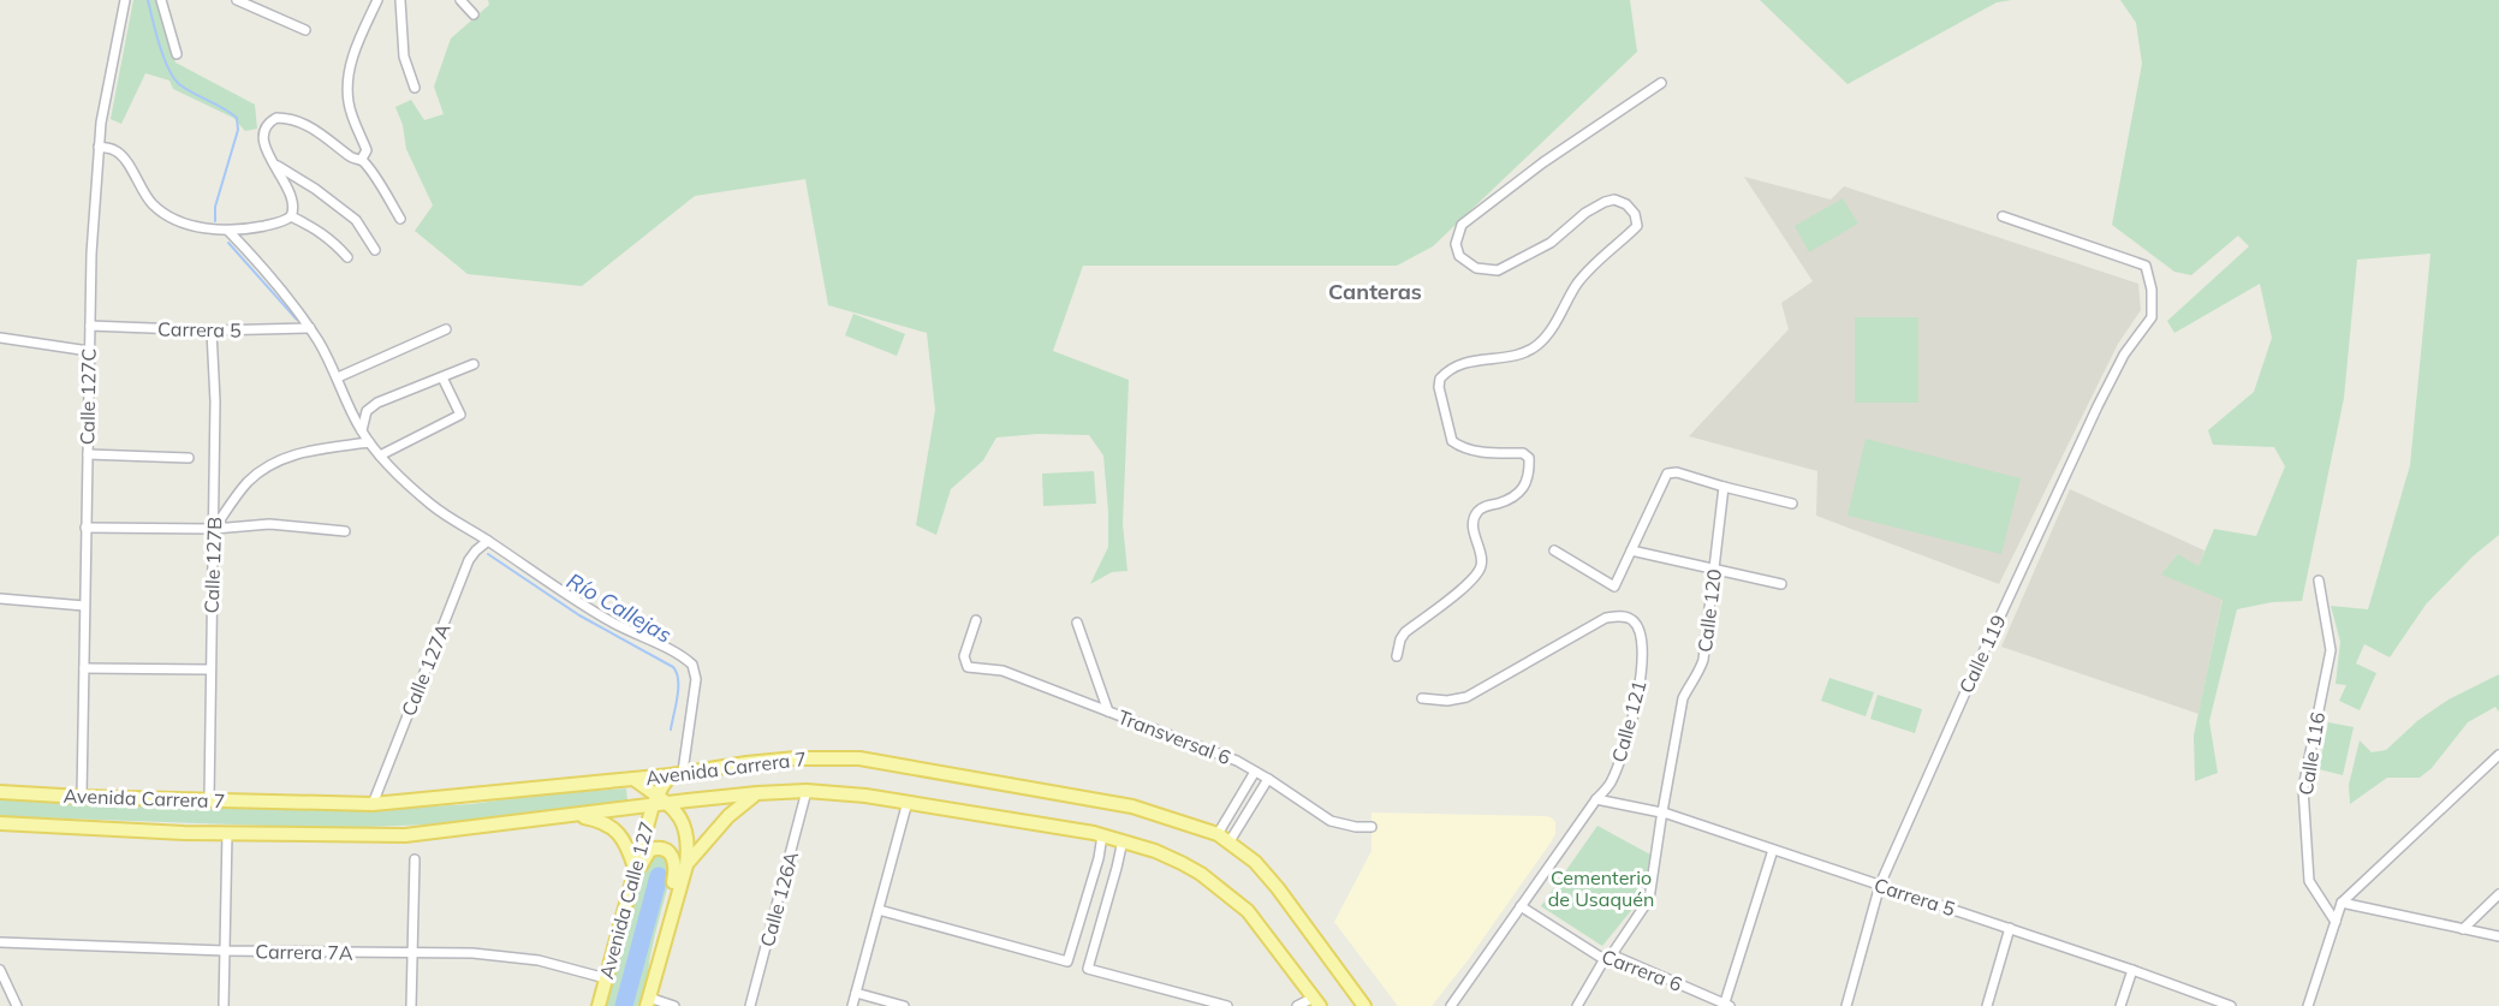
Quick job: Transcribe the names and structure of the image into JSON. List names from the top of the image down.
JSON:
{
  "streets": {
    "main road": ["Avenida Carrera 7", "Avenida Calle 127"],
    "street": [
      "Carrera 5",
      "Calle 127C",
      "Calle 127B",
      "Calle 120",
      "Calle 119",
      "Calle 127A",
      "Calle 121",
      "Transversal 6",
      "Calle 116",
      "Calle 126A",
      "Carrera 7A",
      "Carrera 6"
    ]
  },
  "crossings": [
    ["Carrera 5", "Calle 127C"],
    ["Carrera 5", "Calle 127B"],
    ["Carrera 5", "Calle 120"],
    ["Carrera 5", "Calle 119"],
    ["Carrera 5", "Calle 121"],
    ["Calle 127C", "Avenida Carrera 7"],
    ["Calle 127B", "Avenida Carrera 7"],
    ["Calle 120", "Carrera 6"],
    ["Calle 127A", "Avenida Carrera 7"],
    ["Calle 121", "Carrera 6"],
    ["Avenida Carrera 7", "Calle 126A"],
    ["Avenida Carrera 7", "Avenida Calle 127"],
    ["Avenida Calle 127", "Carrera 7A"]
  ],
  "districts": ["Canteras"],
  "water": ["Río Callejas"],
  "parks": ["Cementerio de Usaquén"]
}
